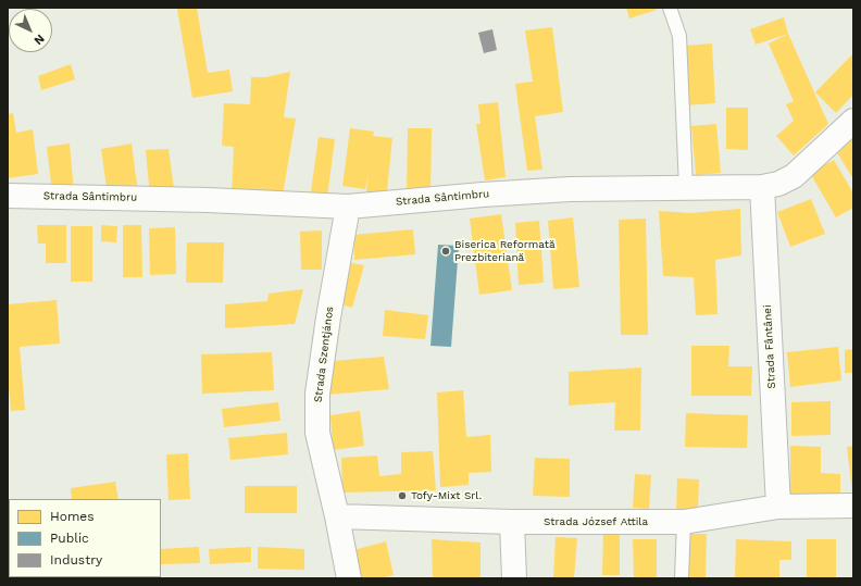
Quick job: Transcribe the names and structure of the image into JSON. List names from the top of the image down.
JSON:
{
  "streets": {
    "street": [
      "Strada Sântimbru",
      "Strada Fântânei",
      "Strada Szentjános",
      "Strada József Attila"
    ]
  },
  "crossings": [
    ["Strada Sântimbru", "Strada Fântânei"],
    ["Strada Sântimbru", "Strada Szentjános"],
    ["Strada Fântânei", "Strada József Attila"],
    ["Strada Szentjános", "Strada József Attila"]
  ],
  "places": ["Biserica Reformată Prezbiteriană", "Tofy-Mixt Srl."],
  "legend": ["Homes", "Public", "Industry"],
  "north": "bottom right"
}
